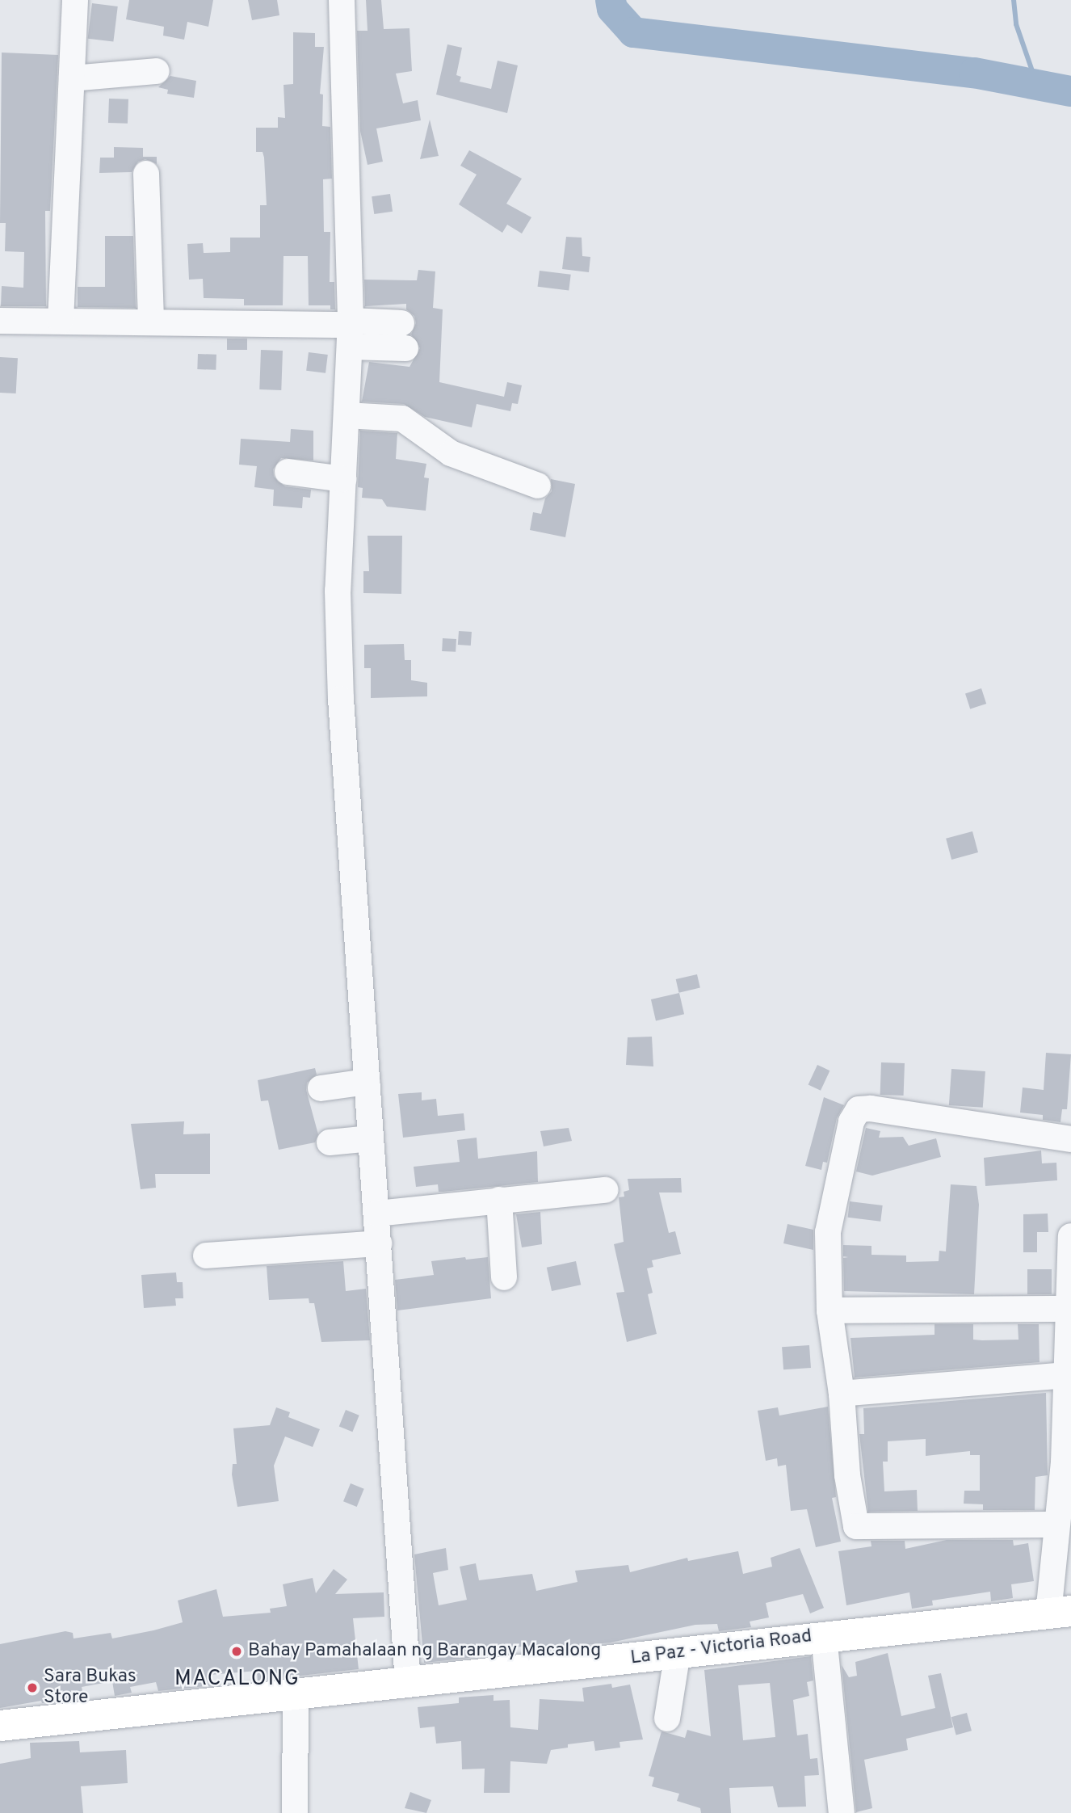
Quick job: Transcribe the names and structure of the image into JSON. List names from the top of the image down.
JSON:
{
  "streets": {
    "main road": ["La Paz - Victoria Road"]
  },
  "districts": ["MACALONG"],
  "places": ["Bahay Pamahalaan ng Barangay Macalong", "Sara Bukas Store"]
}
